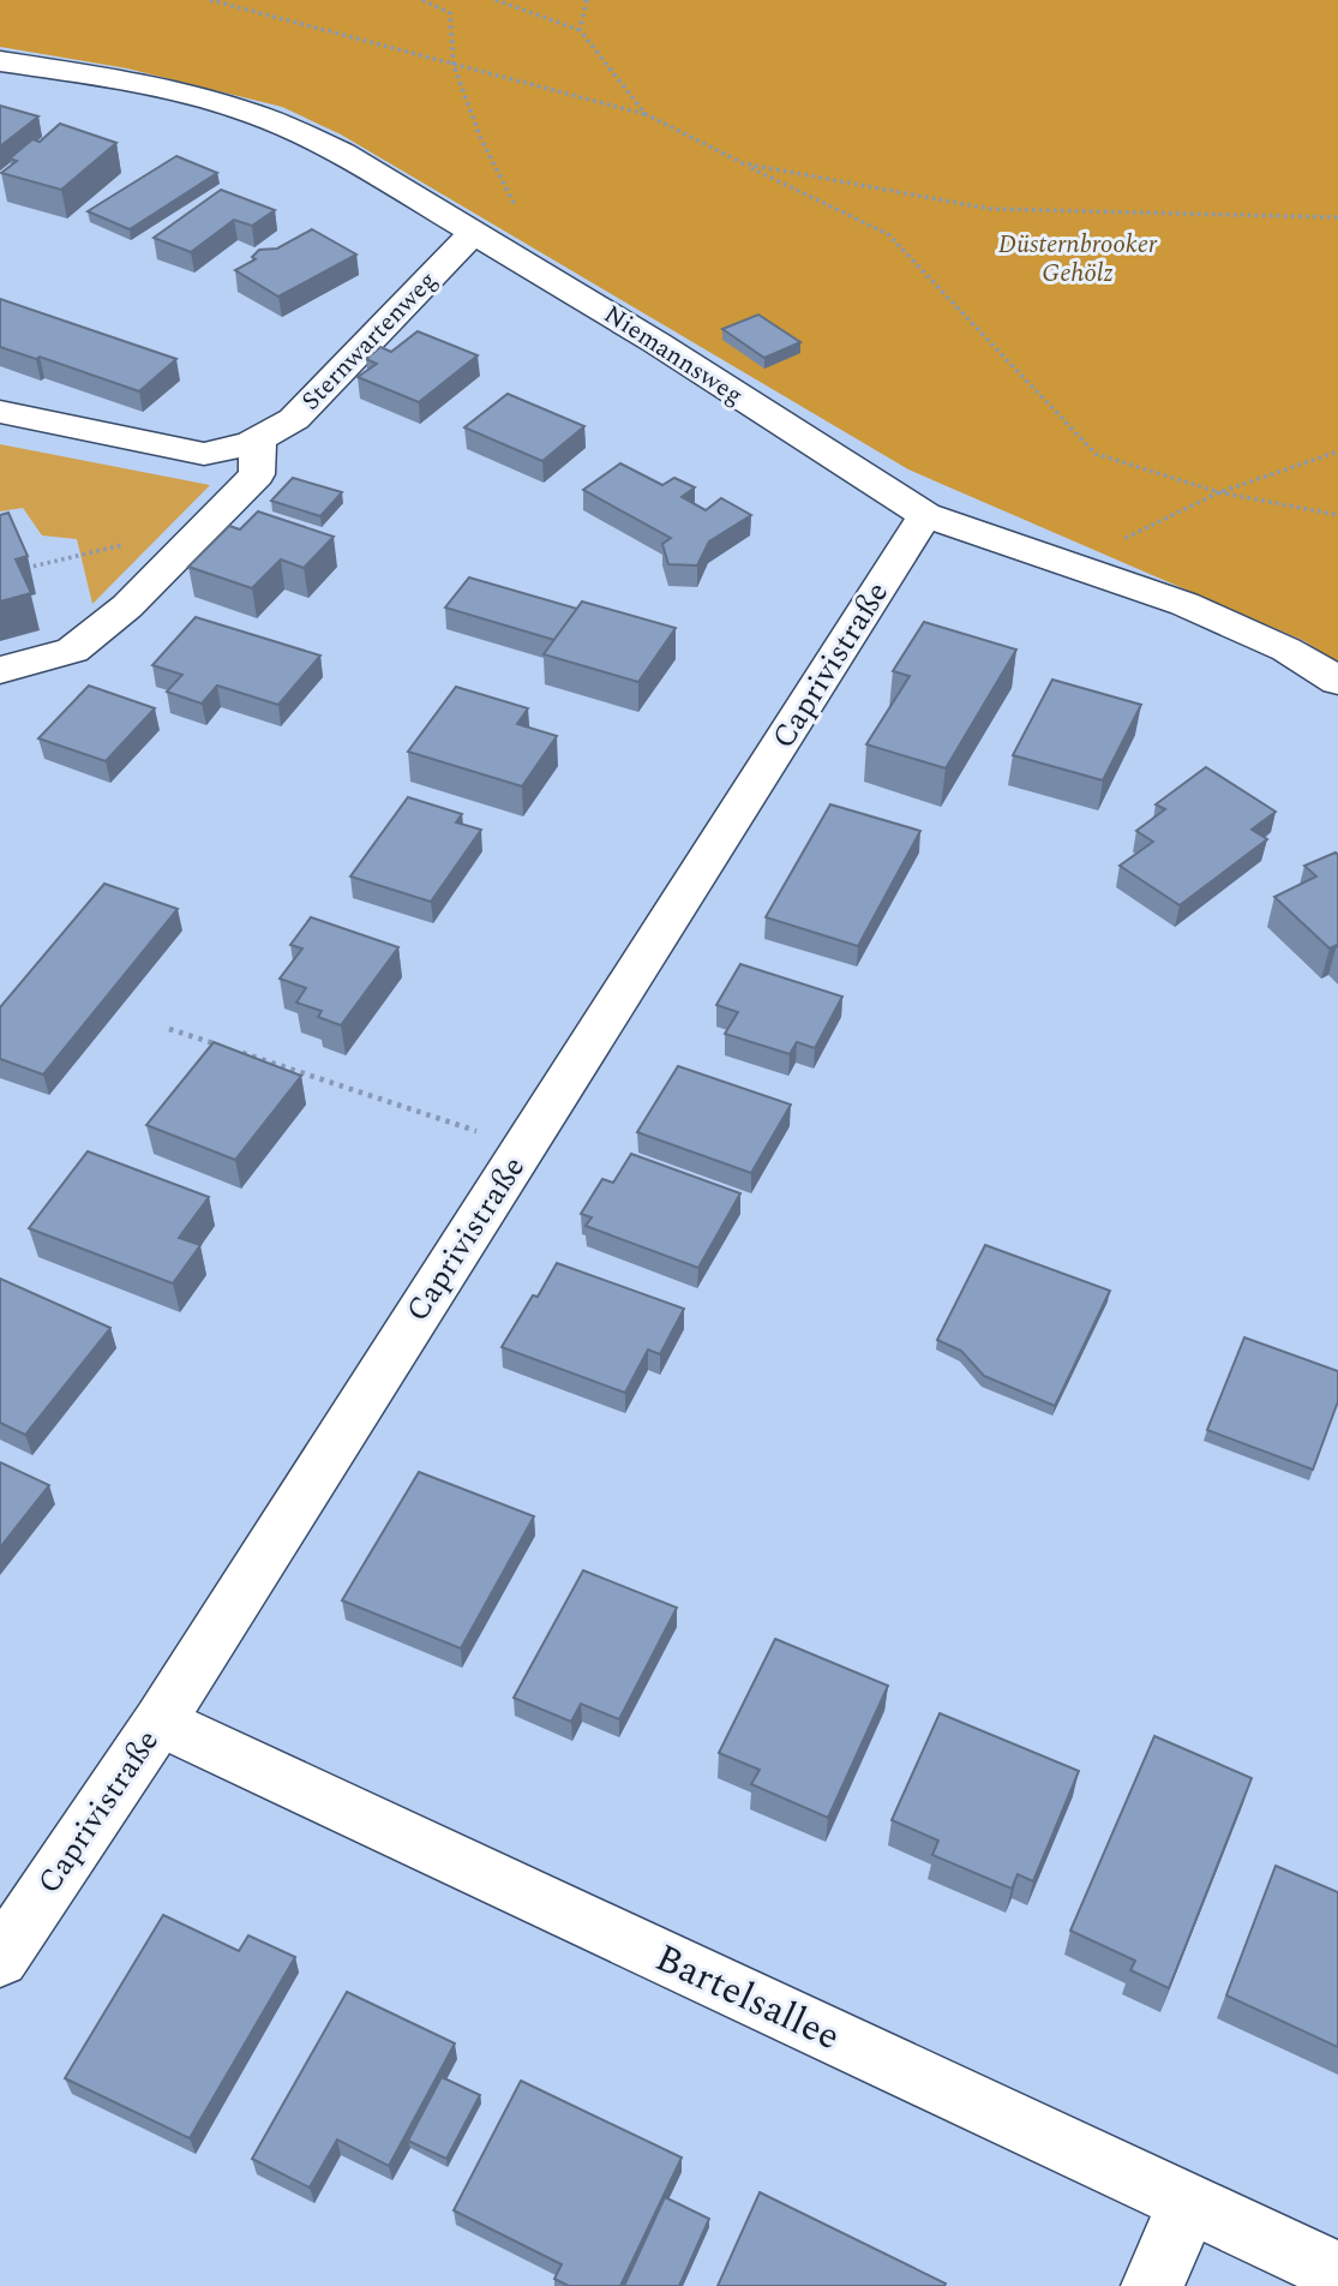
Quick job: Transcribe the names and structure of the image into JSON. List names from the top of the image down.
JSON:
{
  "streets": {
    "street": [
      "Sternwartenweg",
      "Niemannsweg",
      "Caprivistraße",
      "Bartelsallee"
    ]
  },
  "crossings": [
    ["Sternwartenweg", "Niemannsweg"],
    ["Niemannsweg", "Caprivistraße"],
    ["Caprivistraße", "Bartelsallee"]
  ],
  "parks": ["Düsternbrooker Gehölz"]
}
